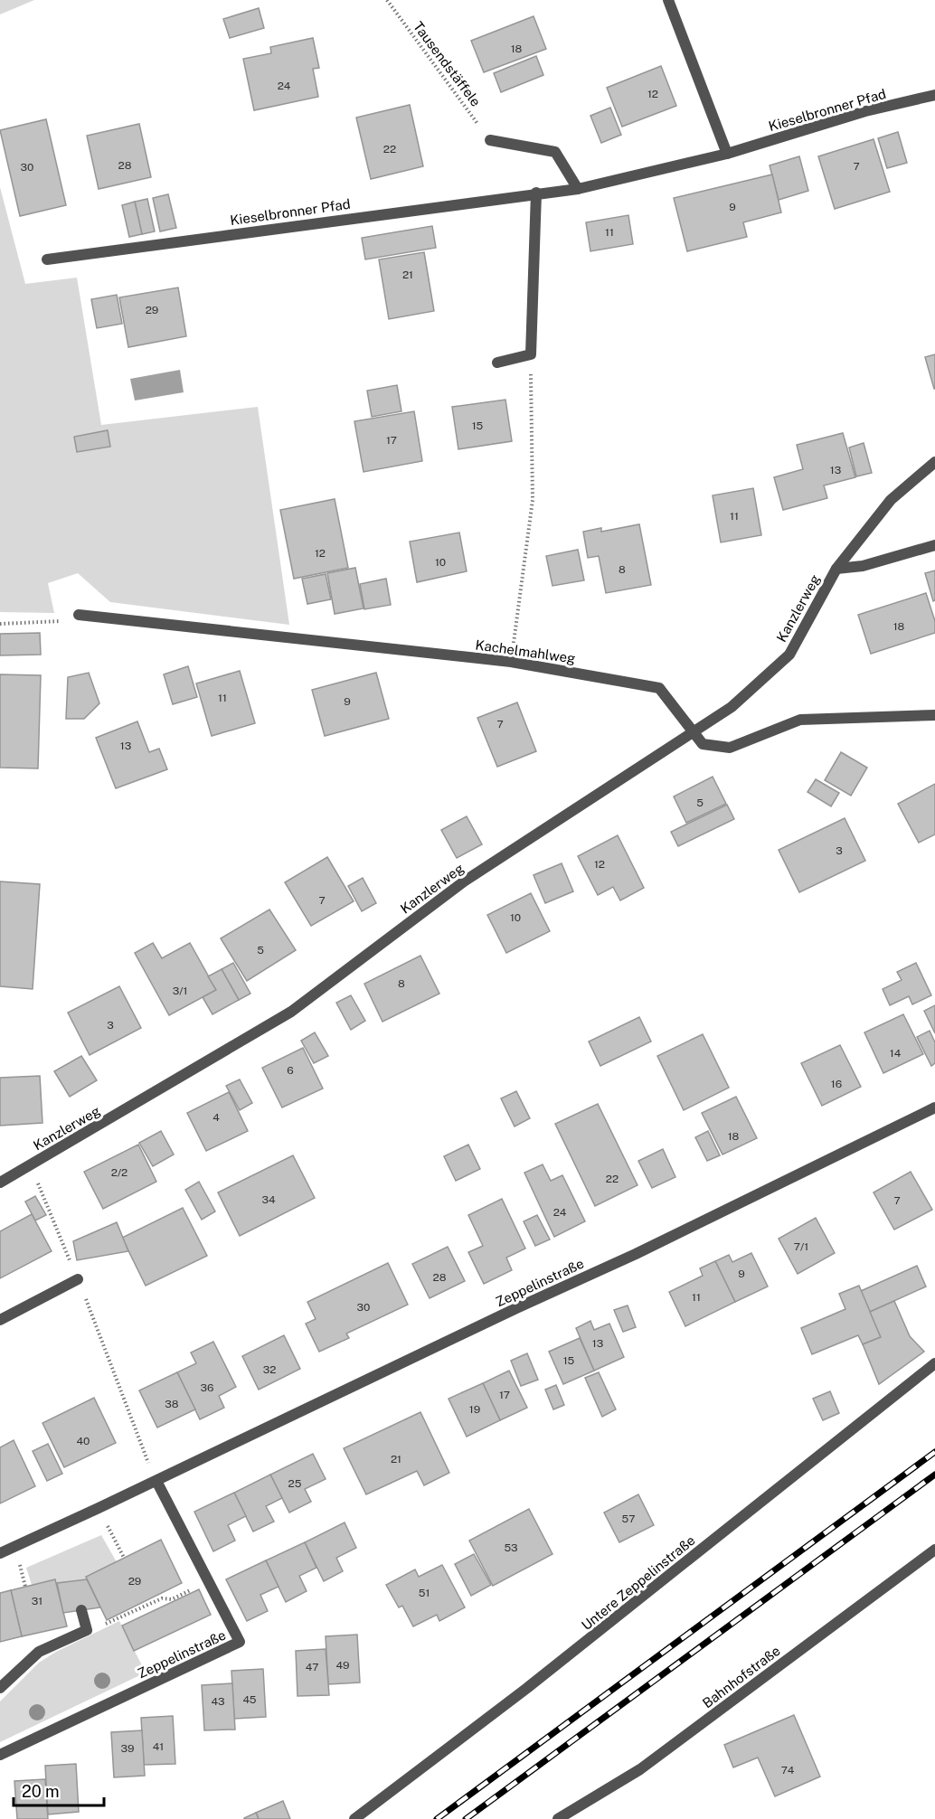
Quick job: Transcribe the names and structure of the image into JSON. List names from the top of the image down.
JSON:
{
  "streets": {
    "street": [
      "Kieselbronner Pfad",
      "Kanzlerweg",
      "Kachelmahlweg",
      "Zeppelinstraße",
      "Untere Zeppelinstraße",
      "Bahnhofstraße"
    ],
    "path": ["Tausendstäffele"]
  },
  "crossings": [
    ["Kanzlerweg", "Kachelmahlweg"]
  ],
  "house_numbers": [
    "18",
    "24",
    "12",
    "22",
    "28",
    "7",
    "30",
    "9",
    "11",
    "21",
    "29",
    "15",
    "17",
    "13",
    "11",
    "12",
    "10",
    "8",
    "18",
    "11",
    "9",
    "7",
    "13",
    "5",
    "3",
    "12",
    "7",
    "10",
    "5",
    "8",
    "3/1",
    "3",
    "14",
    "6",
    "16",
    "4",
    "18",
    "2/2",
    "22",
    "34",
    "7",
    "24",
    "7/1",
    "9",
    "28",
    "11",
    "30",
    "13",
    "15",
    "32",
    "36",
    "17",
    "38",
    "19",
    "40",
    "21",
    "25",
    "57",
    "53",
    "29",
    "51",
    "31",
    "49",
    "47",
    "45",
    "43",
    "41",
    "39",
    "74"
  ],
  "scale_bar": "20 m"
}
